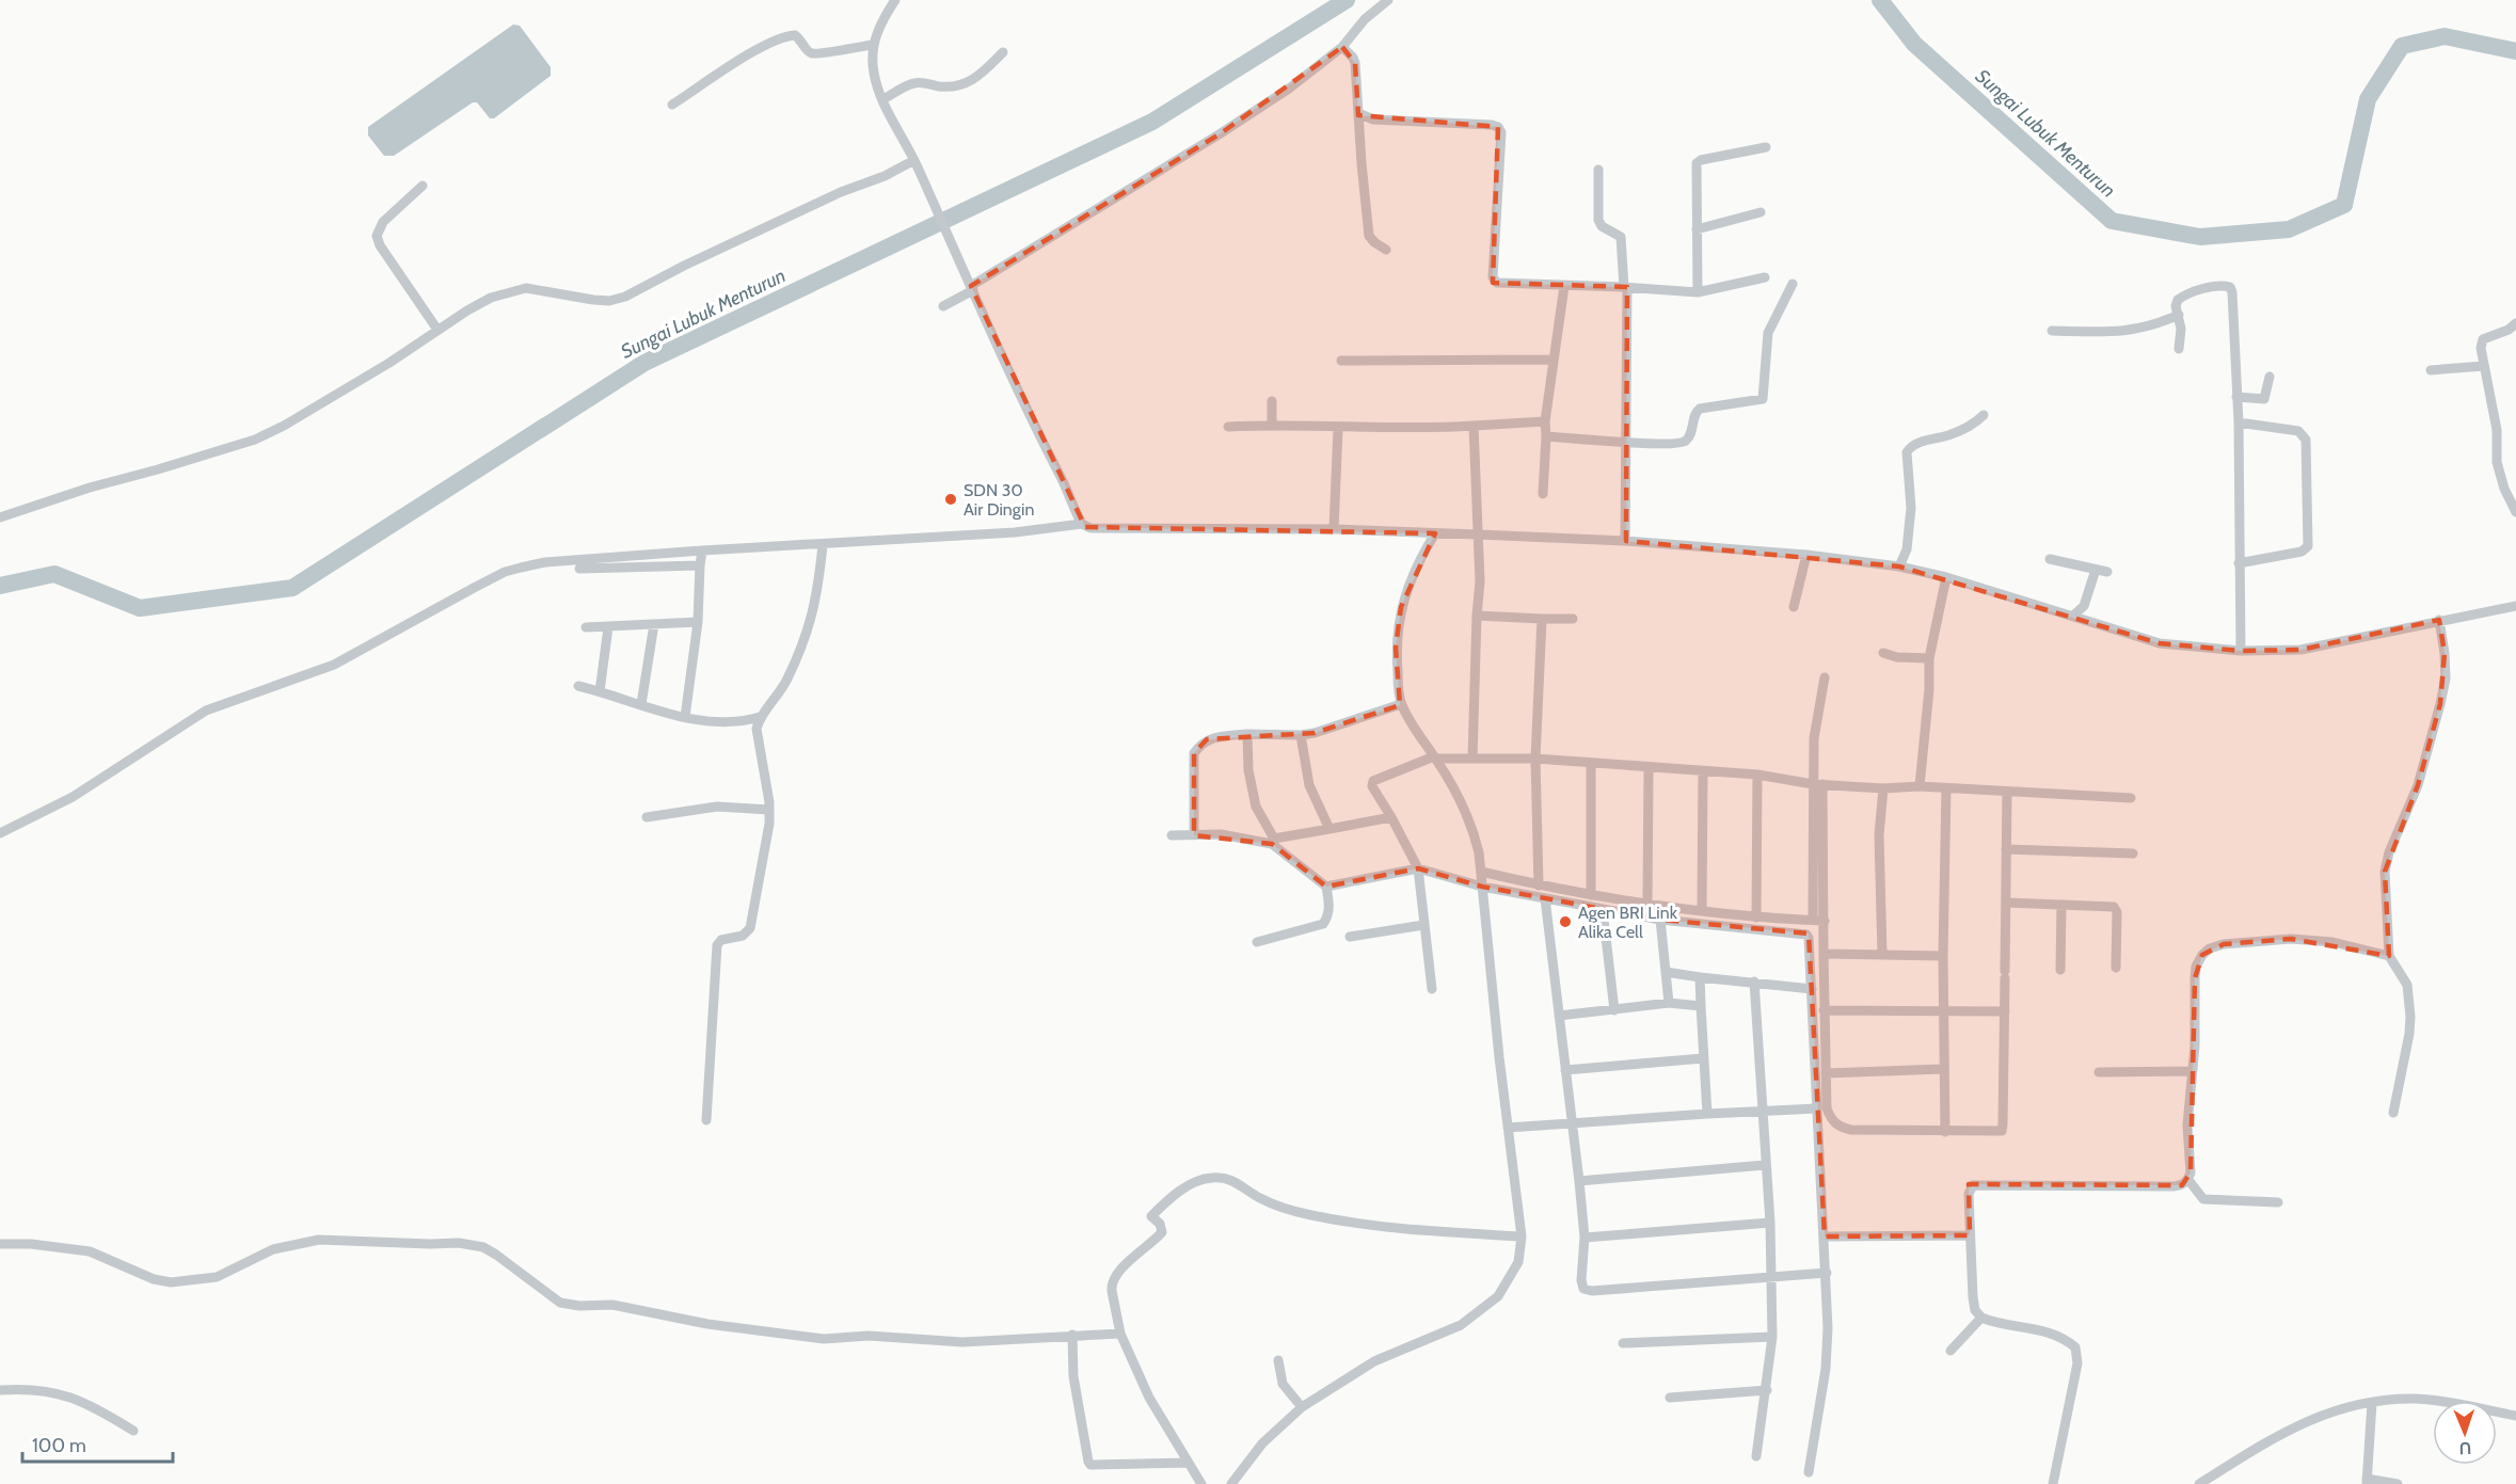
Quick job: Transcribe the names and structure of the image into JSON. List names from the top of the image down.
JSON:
{
  "water": ["Sungai Lubuk Menturun"],
  "places": ["SDN 30 Air Dingin", "Agen BRI Link Alika Cell"],
  "scale_bar": "100 m",
  "north": "bottom"
}
